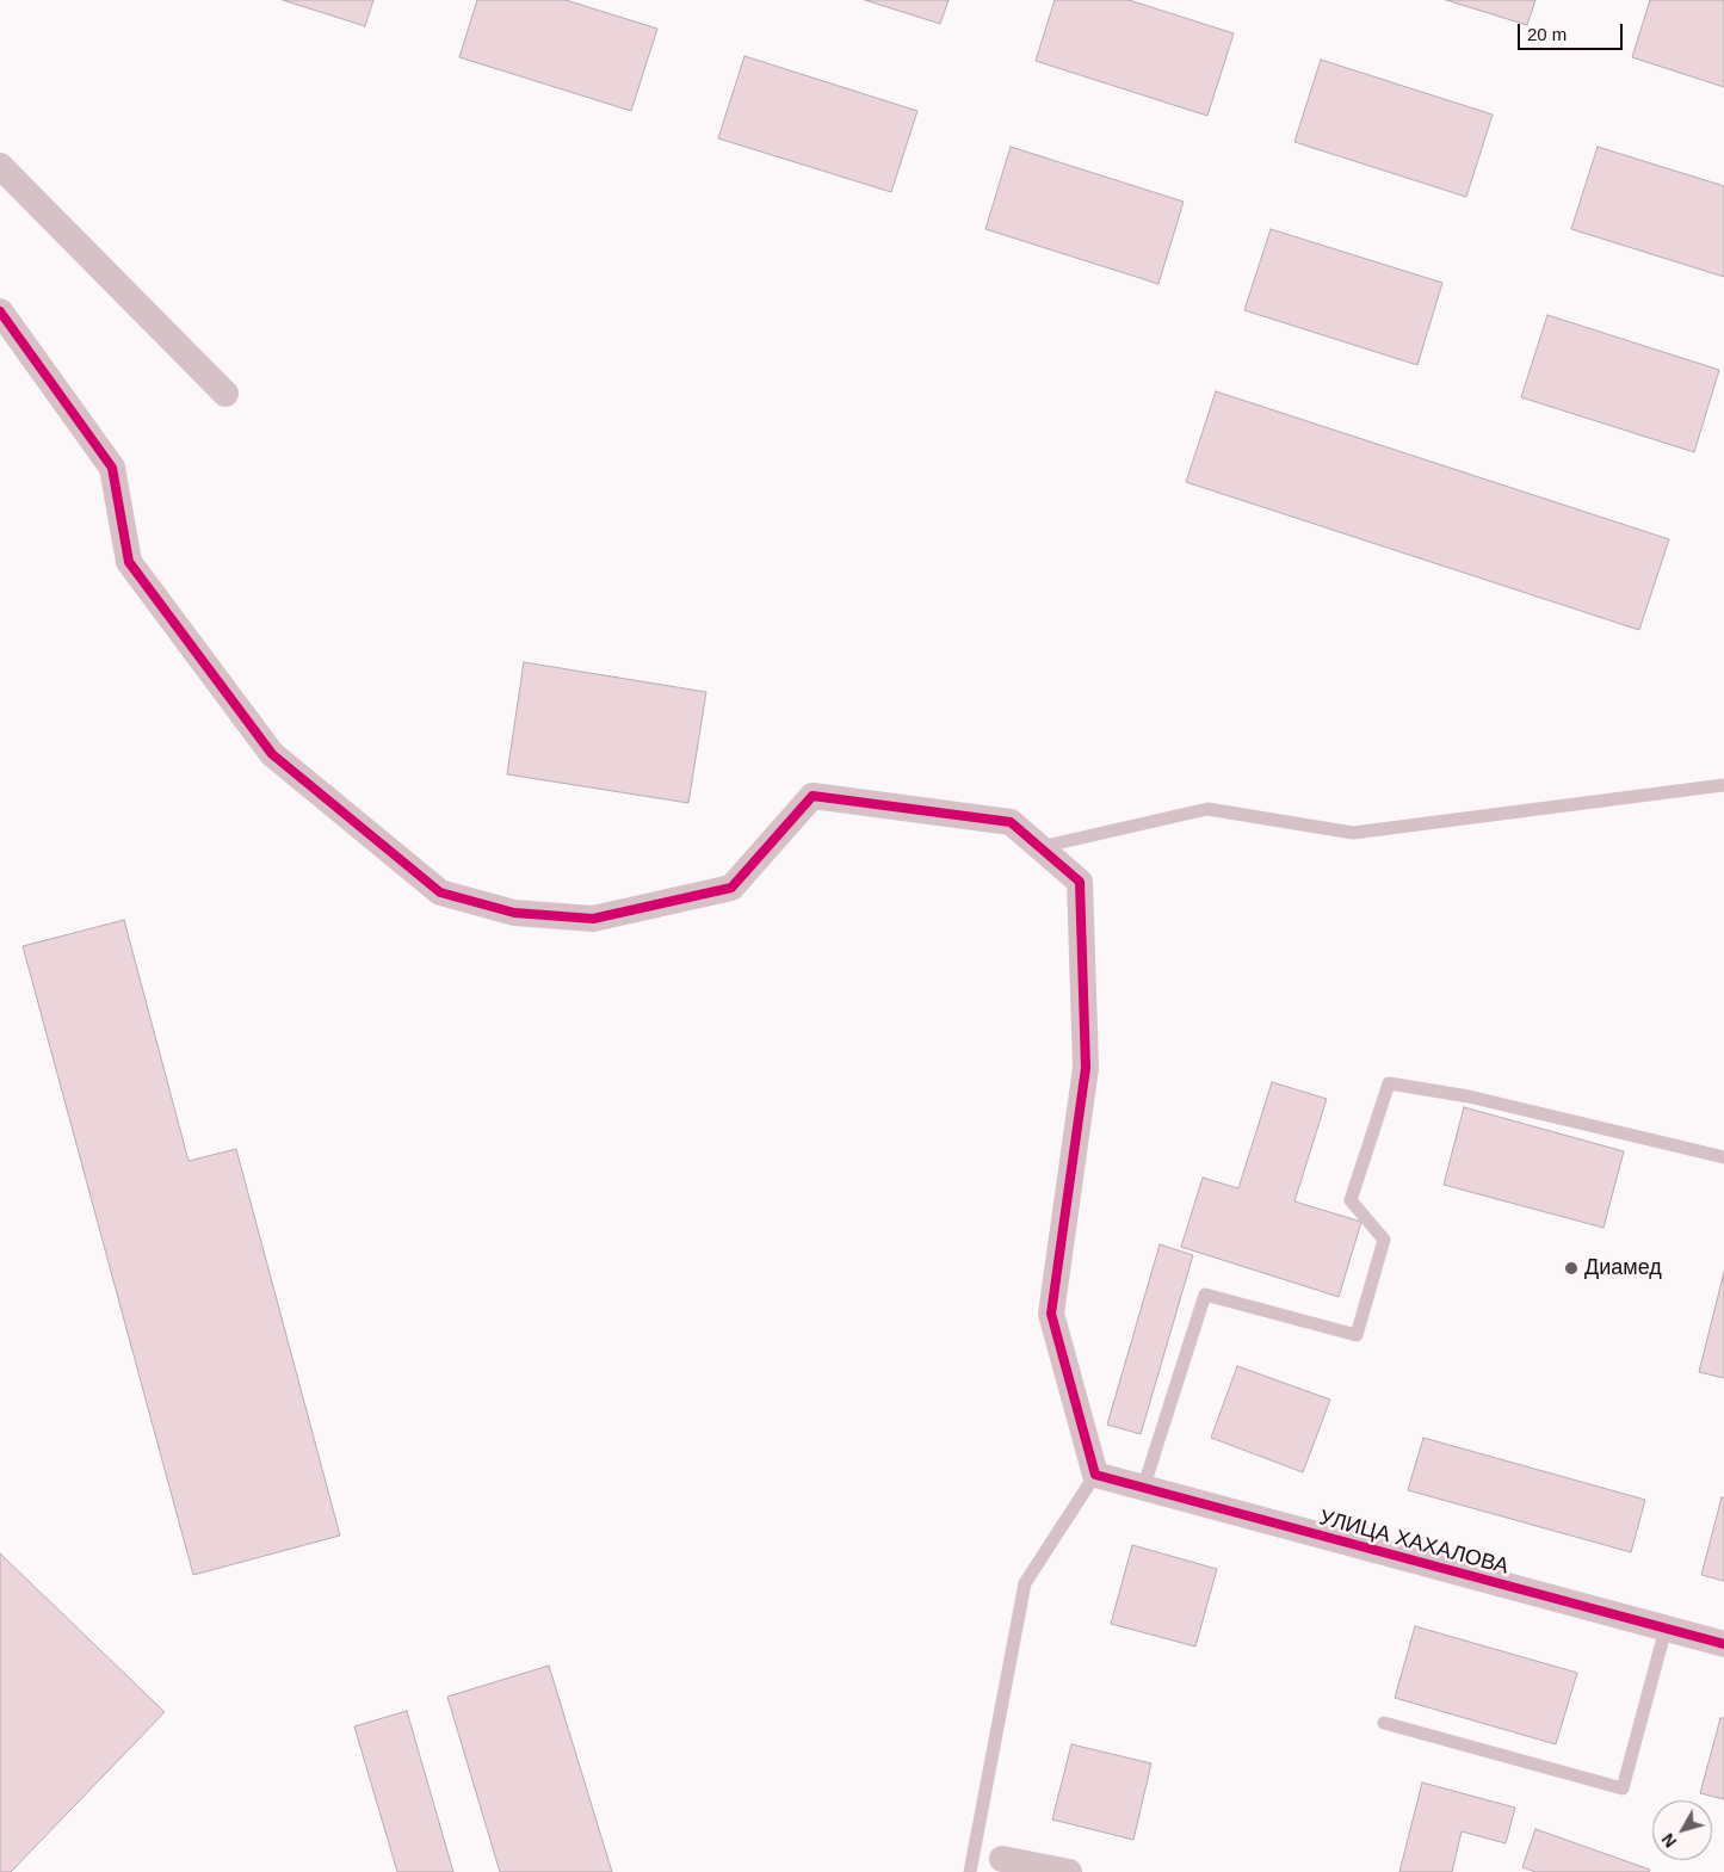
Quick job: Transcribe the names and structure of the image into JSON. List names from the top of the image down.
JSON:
{
  "streets": {
    "street": ["УЛИЦА ХАХАЛОВА"]
  },
  "places": ["Диамед"],
  "scale_bar": "20 m",
  "north": "bottom left"
}
